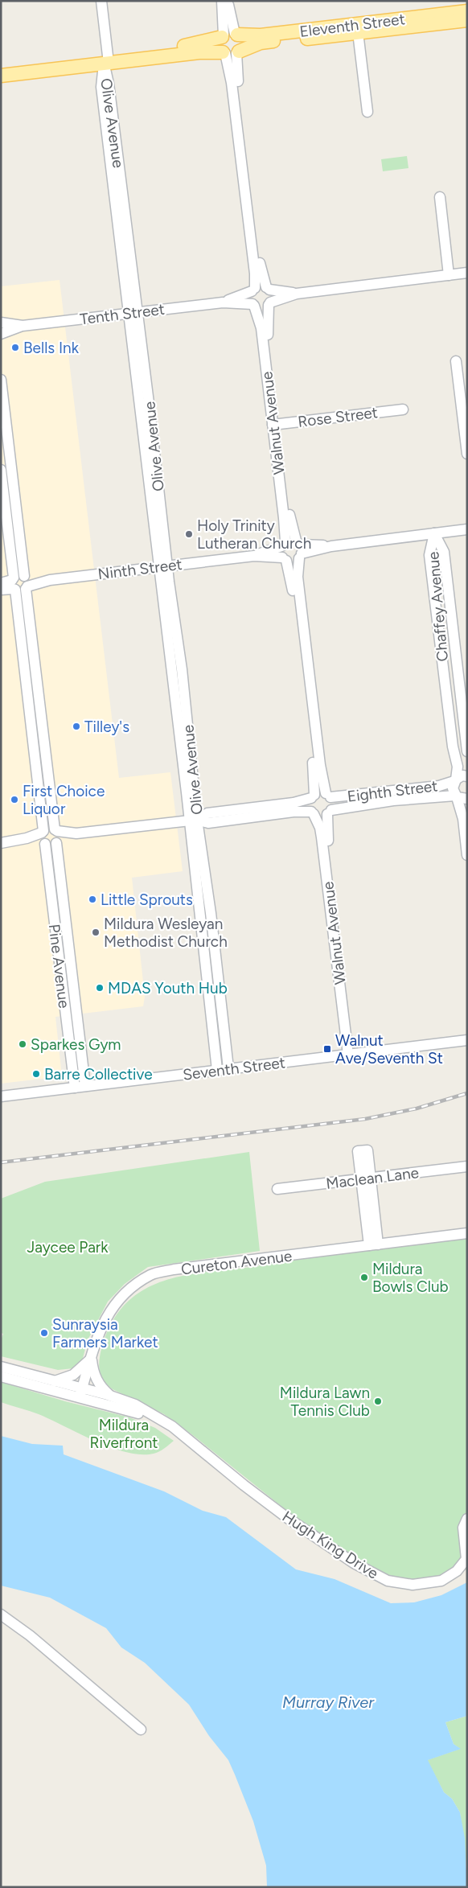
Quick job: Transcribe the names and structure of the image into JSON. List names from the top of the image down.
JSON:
{
  "streets": {
    "main road": ["Eleventh Street"],
    "street": [
      "Olive Avenue",
      "Tenth Street",
      "Rose Street",
      "Walnut Avenue",
      "Ninth Street",
      "Chaffey Avenue",
      "Eighth Street",
      "Pine Avenue",
      "Seventh Street",
      "Maclean Lane",
      "Cureton Avenue",
      "Hugh King Drive"
    ]
  },
  "crossings": [
    ["Eleventh Street", "Olive Avenue"],
    ["Olive Avenue", "Tenth Street"],
    ["Olive Avenue", "Ninth Street"],
    ["Olive Avenue", "Seventh Street"],
    ["Tenth Street", "Walnut Avenue"],
    ["Rose Street", "Walnut Avenue"],
    ["Walnut Avenue", "Ninth Street"],
    ["Walnut Avenue", "Eighth Street"],
    ["Walnut Avenue", "Seventh Street"],
    ["Ninth Street", "Pine Avenue"],
    ["Chaffey Avenue", "Eighth Street"],
    ["Pine Avenue", "Seventh Street"],
    ["Cureton Avenue", "Hugh King Drive"]
  ],
  "water": ["Murray River"],
  "parks": ["Jaycee Park", "Mildura Riverfront"],
  "places": {
    "other": [
      "Bells Ink",
      "Holy Trinity Lutheran Church",
      "Tilley's",
      "First Choice Liquor",
      "Little Sprouts",
      "Mildura Wesleyan Methodist Church",
      "MDAS Youth Hub",
      "Sparkes Gym",
      "Barre Collective",
      "Mildura Bowls Club",
      "Sunraysia Farmers Market",
      "Mildura Lawn Tennis Club"
    ],
    "transit": ["Walnut Ave/Seventh St"]
  }
}
